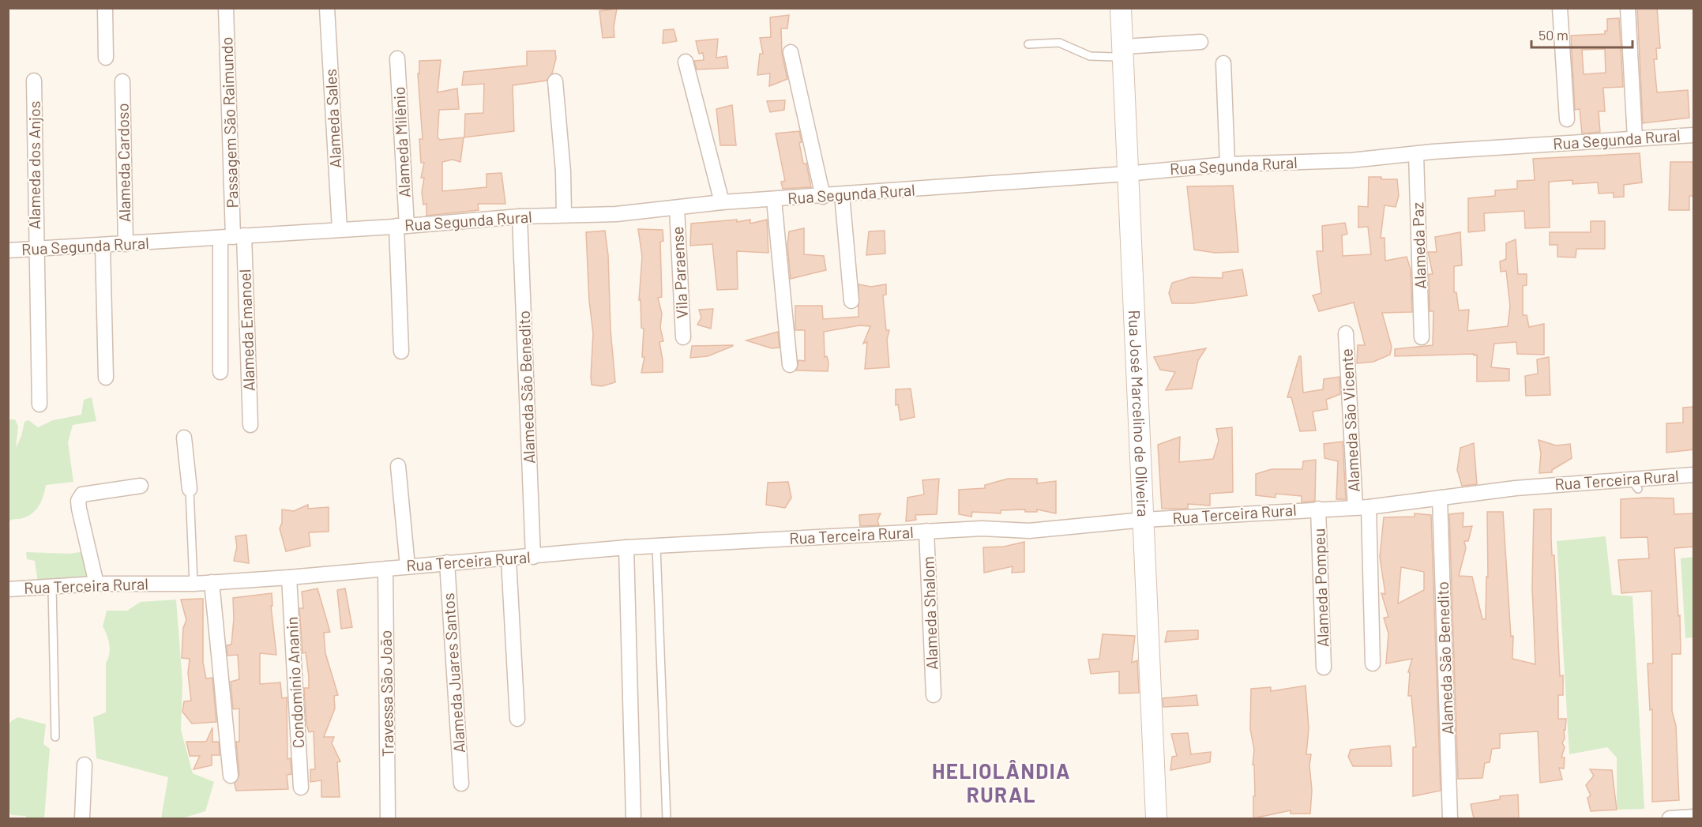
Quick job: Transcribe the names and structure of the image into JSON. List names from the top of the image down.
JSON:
{
  "streets": {
    "street": [
      "Alameda Sales",
      "Passagem São Raimundo",
      "Rua Segunda Rural",
      "Alameda Milênio",
      "Alameda Cardoso",
      "Alameda dos Anjos",
      "Alameda Paz",
      "Vila Paraense",
      "Alameda Emanoel",
      "Alameda São Benedito",
      "Rua José Marcelino de Oliveira",
      "Alameda São Vicente",
      "Rua Terceira Rural",
      "Alameda Pompeu",
      "Alameda Shalom",
      "Alameda Juares Santos",
      "Condomínio Ananin",
      "Travessa São João"
    ]
  },
  "crossings": [
    ["Alameda Sales", "Rua Segunda Rural"],
    ["Passagem São Raimundo", "Rua Segunda Rural"],
    ["Passagem São Raimundo", "Alameda Emanoel"],
    ["Rua Segunda Rural", "Alameda Milênio"],
    ["Rua Segunda Rural", "Alameda Cardoso"],
    ["Rua Segunda Rural", "Alameda dos Anjos"],
    ["Rua Segunda Rural", "Alameda Paz"],
    ["Rua Segunda Rural", "Vila Paraense"],
    ["Rua Segunda Rural", "Alameda Emanoel"],
    ["Rua Segunda Rural", "Alameda São Benedito"],
    ["Rua Segunda Rural", "Rua José Marcelino de Oliveira"],
    ["Alameda São Benedito", "Rua Terceira Rural"],
    ["Rua José Marcelino de Oliveira", "Rua Terceira Rural"],
    ["Alameda São Vicente", "Rua Terceira Rural"],
    ["Rua Terceira Rural", "Alameda Pompeu"],
    ["Rua Terceira Rural", "Alameda Shalom"],
    ["Rua Terceira Rural", "Alameda Juares Santos"],
    ["Rua Terceira Rural", "Condomínio Ananin"],
    ["Rua Terceira Rural", "Travessa São João"]
  ],
  "districts": ["HELIOLÂNDIA RURAL"],
  "scale_bar": "50 m"
}
